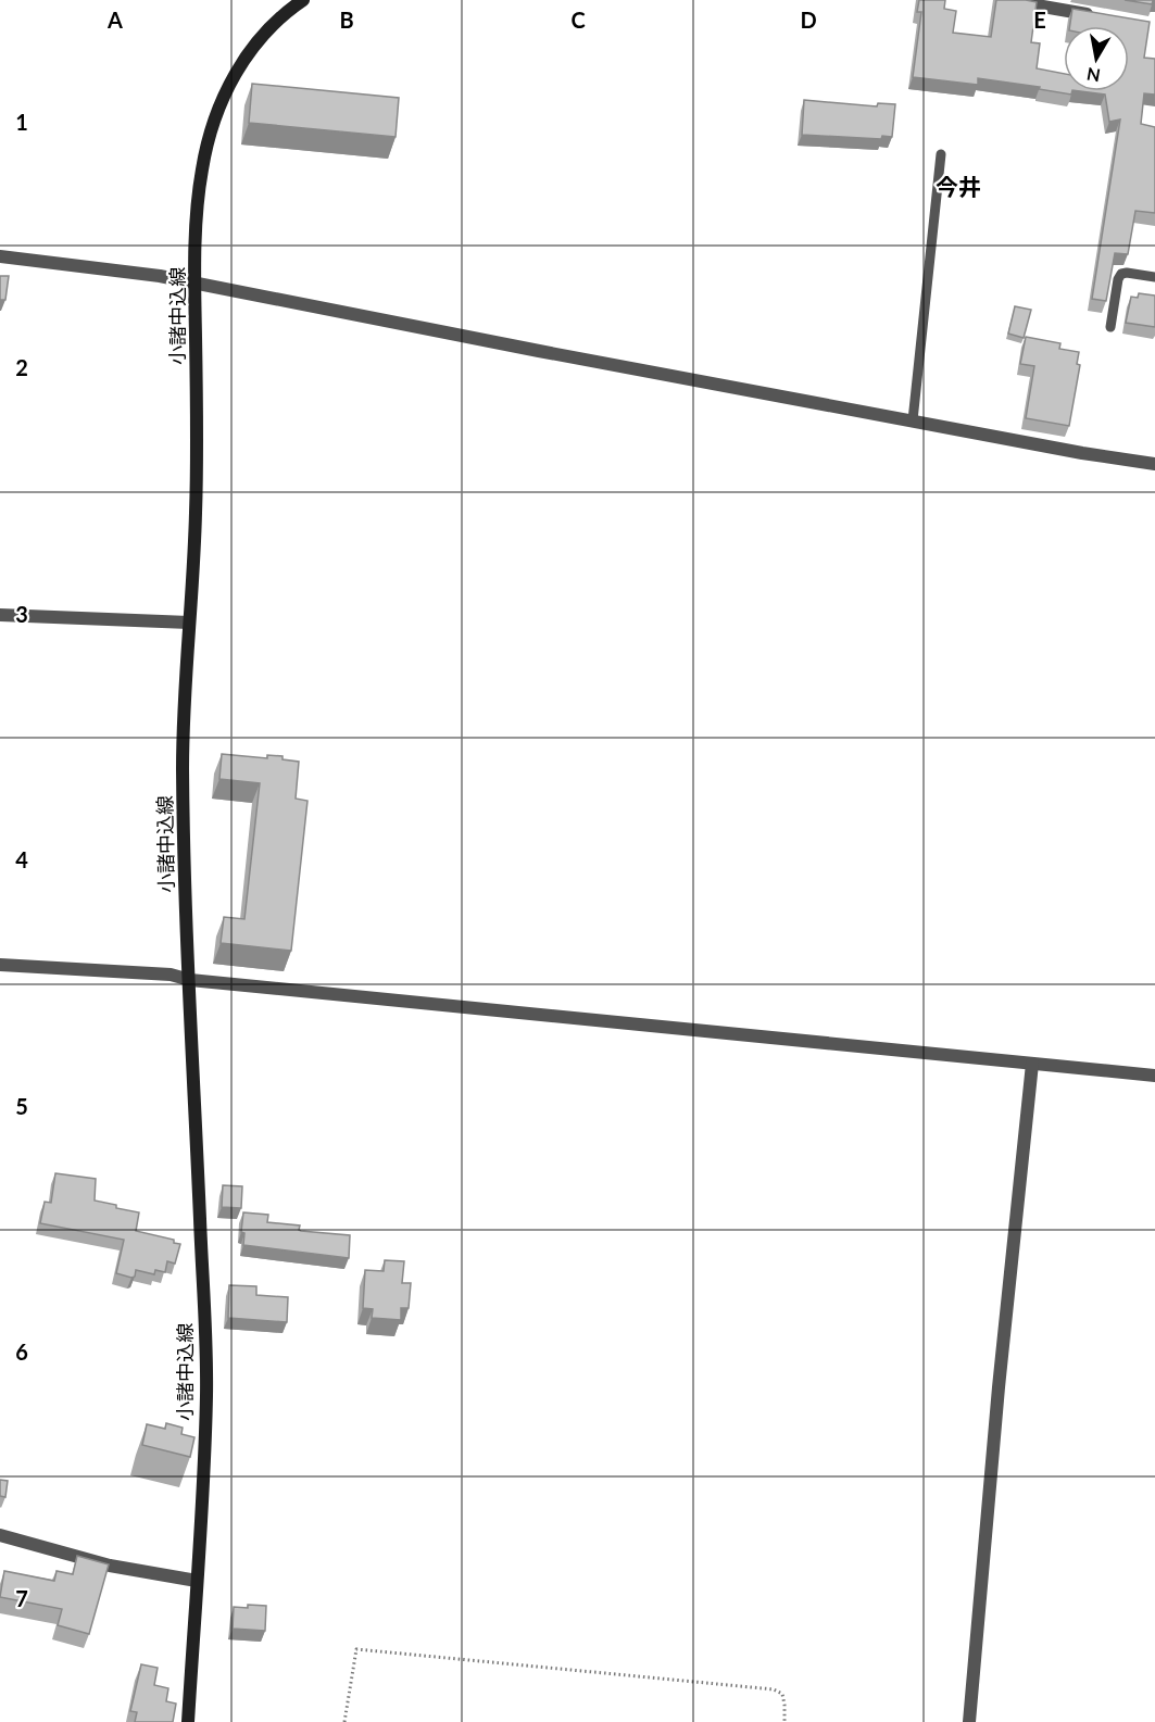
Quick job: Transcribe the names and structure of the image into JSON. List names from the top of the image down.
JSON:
{
  "streets": {
    "main road": ["小諸中込線"]
  },
  "districts": ["今井"],
  "north": "bottom",
  "grid": {
    "columns": [
      "A",
      "B",
      "C",
      "D",
      "E"
    ],
    "rows": [
      "1",
      "2",
      "3",
      "4",
      "5",
      "6",
      "7"
    ]
  }
}
